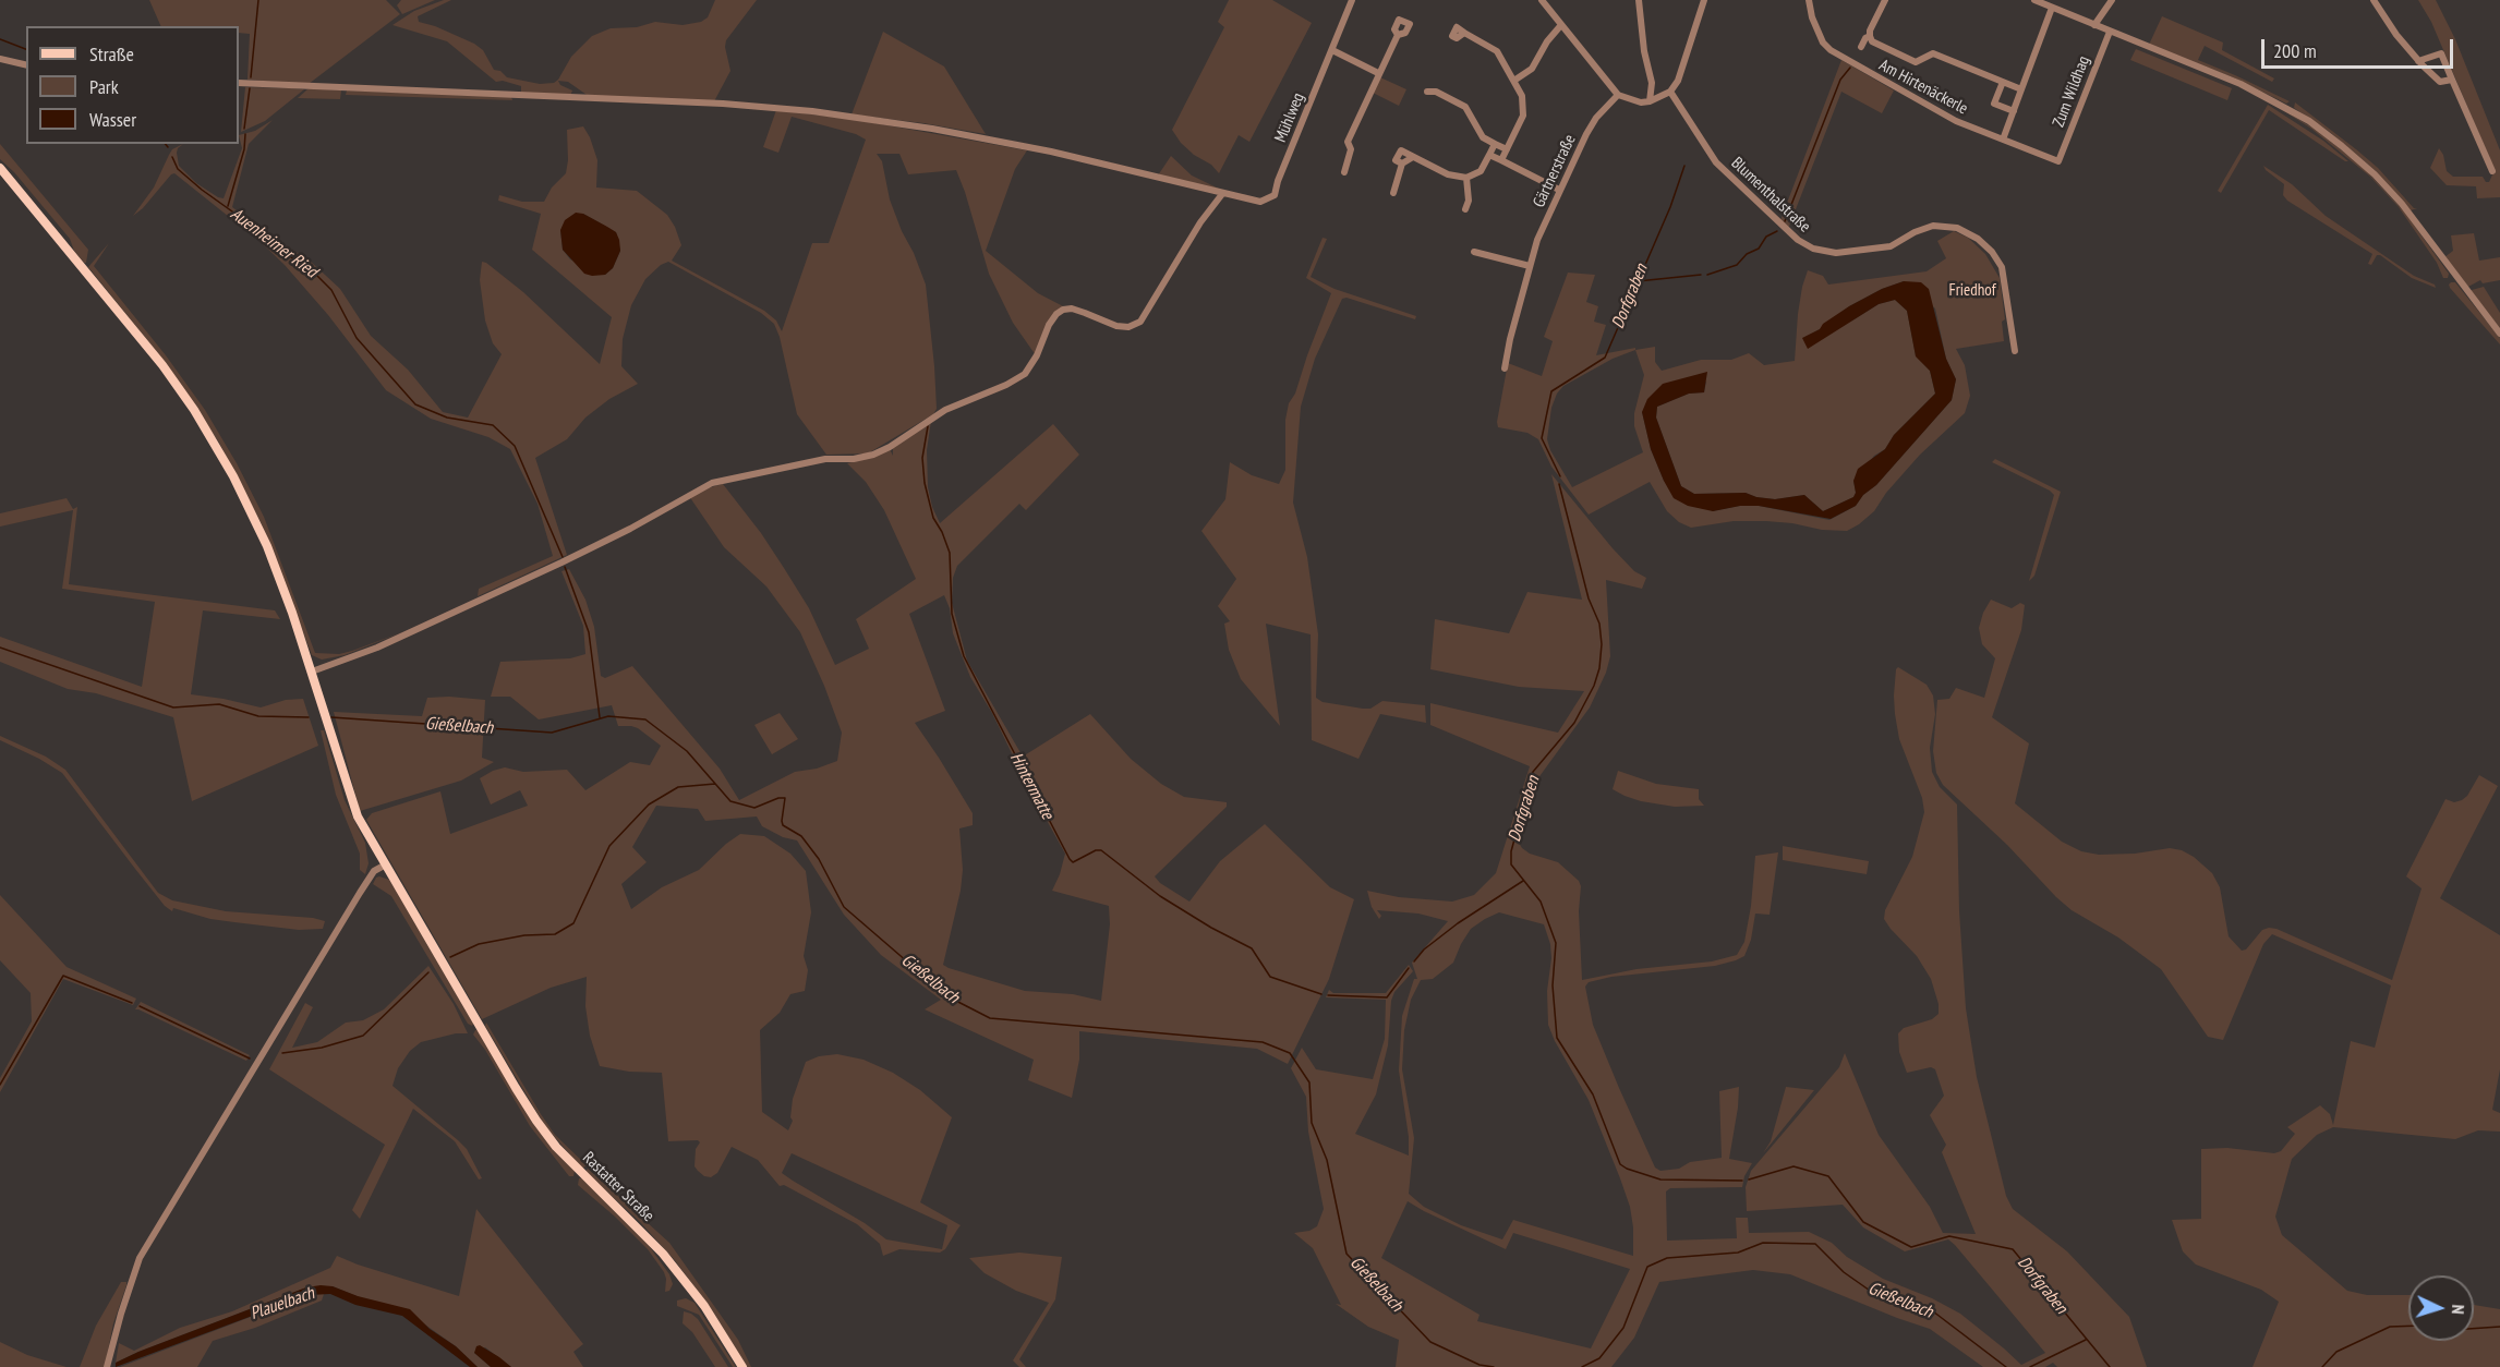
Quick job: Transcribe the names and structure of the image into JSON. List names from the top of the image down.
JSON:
{
  "streets": {
    "main road": ["Rastatter Straße"],
    "street": [
      "Am Hirtenäckerle",
      "Zum Wildhag",
      "Mühlweg",
      "Gärtnerstraße",
      "Blumenthalstraße"
    ]
  },
  "crossings": [
    ["Am Hirtenäckerle", "Zum Wildhag"]
  ],
  "water": [
    "Auenheimer Ried",
    "Dorfgraben",
    "Gießelbach",
    "Hintermatte",
    "Plauelbach"
  ],
  "parks": ["Friedhof"],
  "legend": ["Straße", "Park", "Wasser"],
  "scale_bar": "200 m",
  "north": "right"
}
